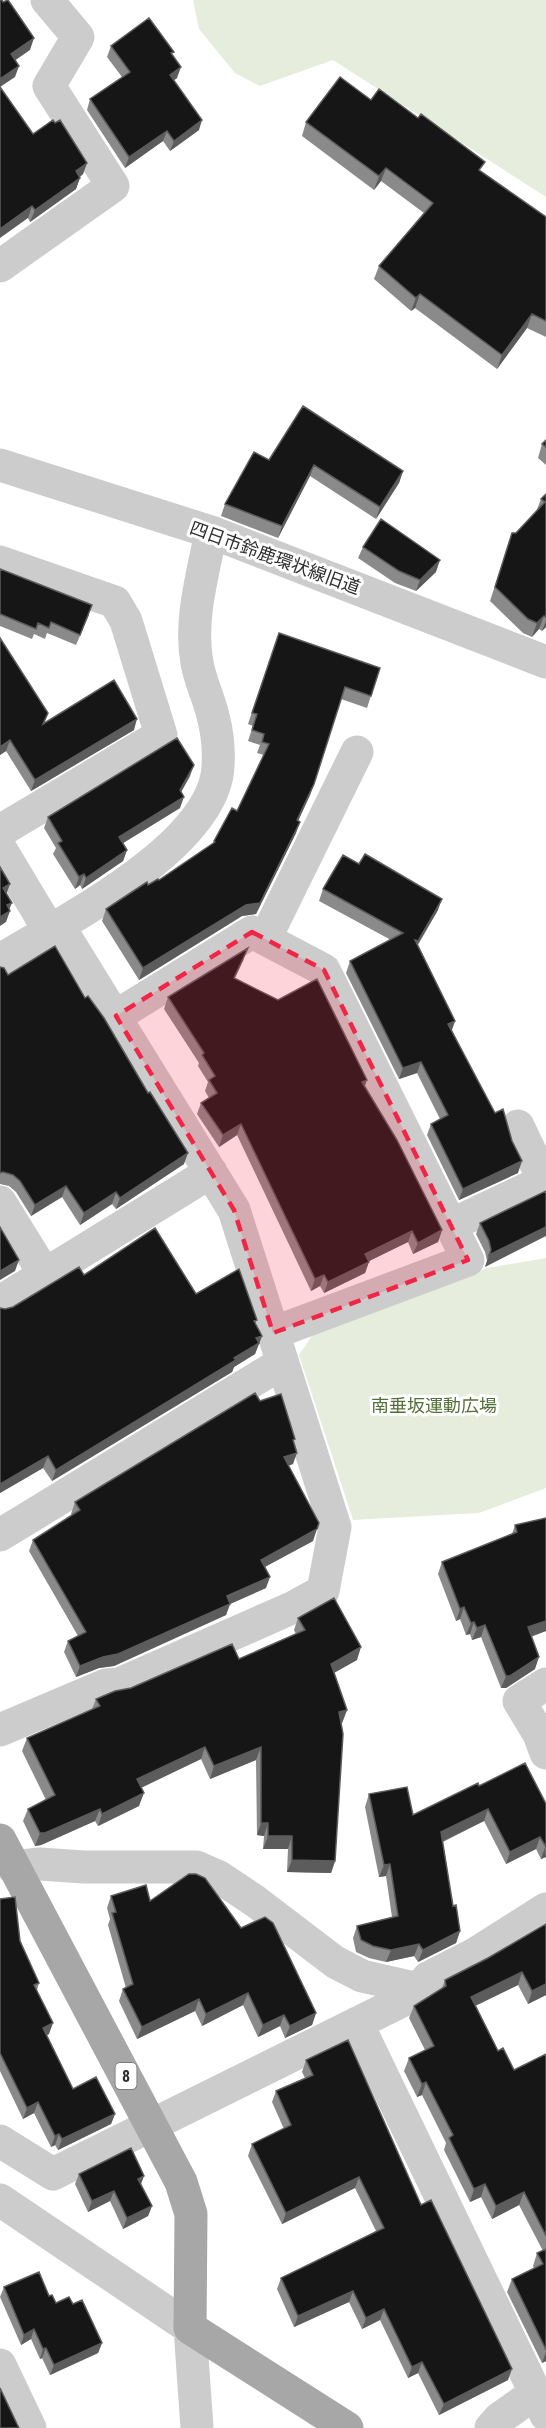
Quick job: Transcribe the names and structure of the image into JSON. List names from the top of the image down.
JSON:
{
  "streets": {
    "main road": ["8"],
    "street": ["四日市鈴鹿環状線旧道"]
  },
  "parks": ["南垂坂運動広場"]
}
